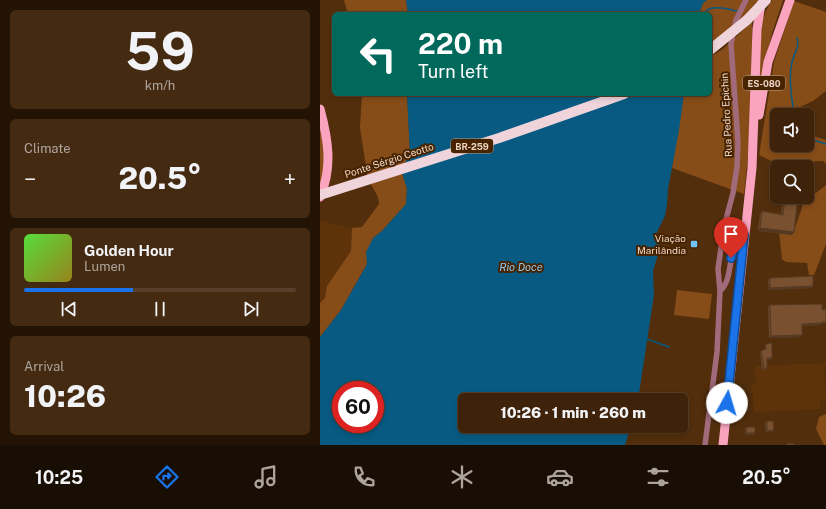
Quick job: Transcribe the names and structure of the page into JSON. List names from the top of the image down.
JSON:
{
  "streets": {
    "highway": ["BR-259", "Ponte Sérgio Ceotto"],
    "main road": ["ES-080"],
    "street": ["Rua Pedro Epichin"]
  },
  "water": ["Rio Doce"],
  "places": {
    "transit": ["Viação Marilândia"]
  },
  "page": {
    "tile": [
      ["59", "km/h"],
      "Climate",
      ["Arrival", "10:26"]
    ],
    "turn": ["220 m", "Turn left"],
    "heat": ["−", "20.5°", "+"],
    "song": ["Golden Hour", "Lumen"],
    "limit": "60",
    "trip": "10:26 · 1 min · 260 m",
    "tabs": ["10:25", "20.5°"]
  }
}
